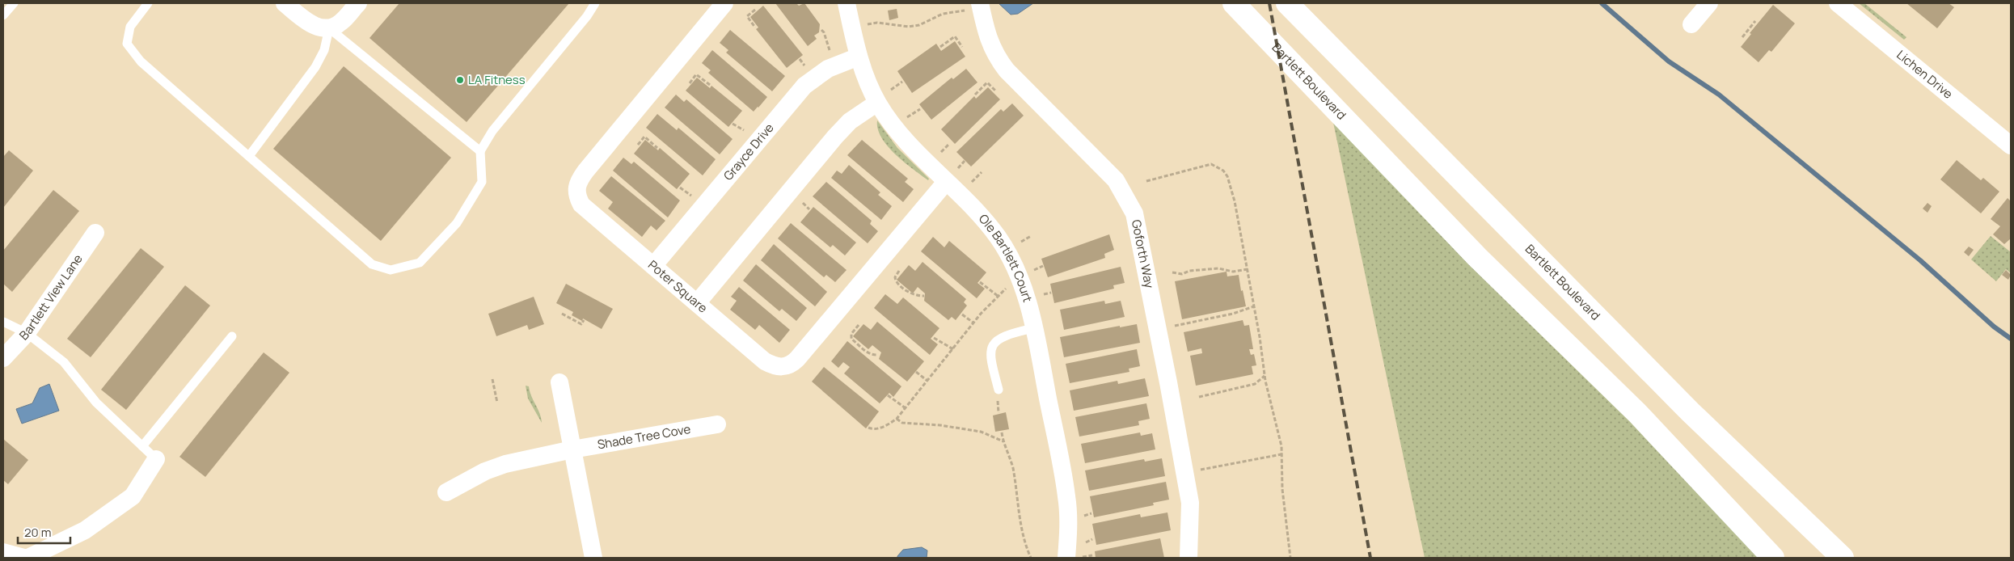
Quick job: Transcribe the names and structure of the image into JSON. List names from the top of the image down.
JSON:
{
  "streets": {
    "main road": ["Bartlett Boulevard"],
    "street": [
      "Lichen Drive",
      "Grayce Drive",
      "Goforth Way",
      "Ole Bartlett Court",
      "Poter Square",
      "Bartlett View Lane",
      "Shade Tree Cove"
    ]
  },
  "crossings": [
    ["Grayce Drive", "Ole Bartlett Court"],
    ["Grayce Drive", "Poter Square"],
    ["Ole Bartlett Court", "Poter Square"]
  ],
  "places": ["LA Fitness"],
  "scale_bar": "20 m"
}
